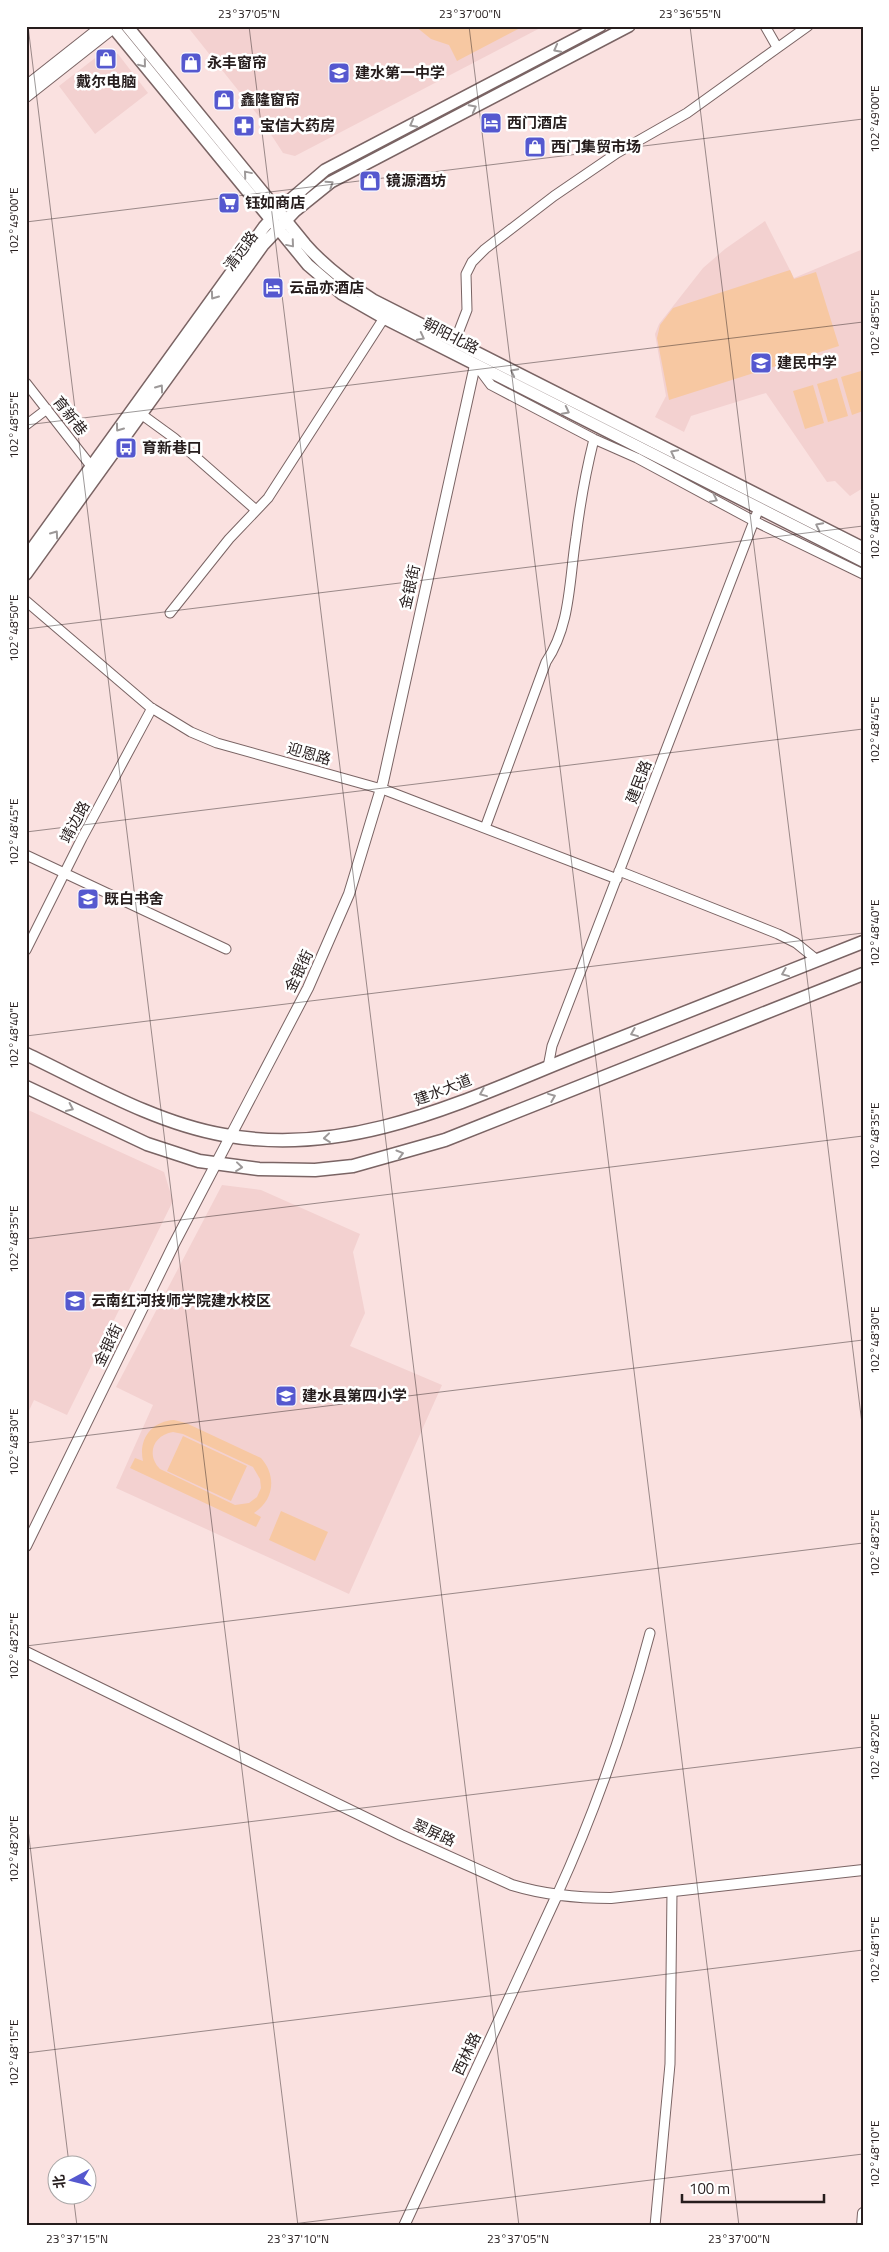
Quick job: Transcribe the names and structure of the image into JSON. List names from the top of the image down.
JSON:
{
  "streets": {
    "main road": ["清远路", "朝阳北路", "建水大道"],
    "street": [
      "育新巷",
      "金银街",
      "迎恩路",
      "建民路",
      "靖边路",
      "翠屏路",
      "西林路"
    ]
  },
  "crossings": [
    ["清远路", "朝阳北路"],
    ["清远路", "育新巷"],
    ["朝阳北路", "金银街"],
    ["朝阳北路", "建民路"],
    ["金银街", "迎恩路"],
    ["金银街", "建水大道"],
    ["迎恩路", "建民路"],
    ["迎恩路", "靖边路"],
    ["迎恩路", "建水大道"],
    ["建民路", "建水大道"],
    ["翠屏路", "西林路"]
  ],
  "places": {
    "shop": [
      "戴尔电脑",
      "永丰窗帘",
      "鑫隆窗帘",
      "西门集贸市场",
      "镜源酒坊"
    ],
    "school or university": [
      "建水第一中学",
      "建民中学",
      "既白书舍",
      "云南红河技师学院建水校区",
      "建水县第四小学"
    ],
    "hotel": ["西门酒店", "云品亦酒店"],
    "pharmacy": ["宝信大药房"],
    "supermarket": ["钰如商店"],
    "bus stop": ["育新巷口"]
  },
  "scale_bar": "100 m",
  "north": "left",
  "coordinates": [
    "23°37'05\"N",
    "23°37'00\"N",
    "23°36'55\"N",
    "102°49'00\"E",
    "102°48'55\"E",
    "102°48'50\"E",
    "102°48'45\"E",
    "102°48'40\"E",
    "102°48'35\"E",
    "102°48'30\"E",
    "102°48'25\"E",
    "102°48'20\"E",
    "102°48'15\"E",
    "102°48'10\"E",
    "23°37'15\"N",
    "23°37'10\"N"
  ]
}
